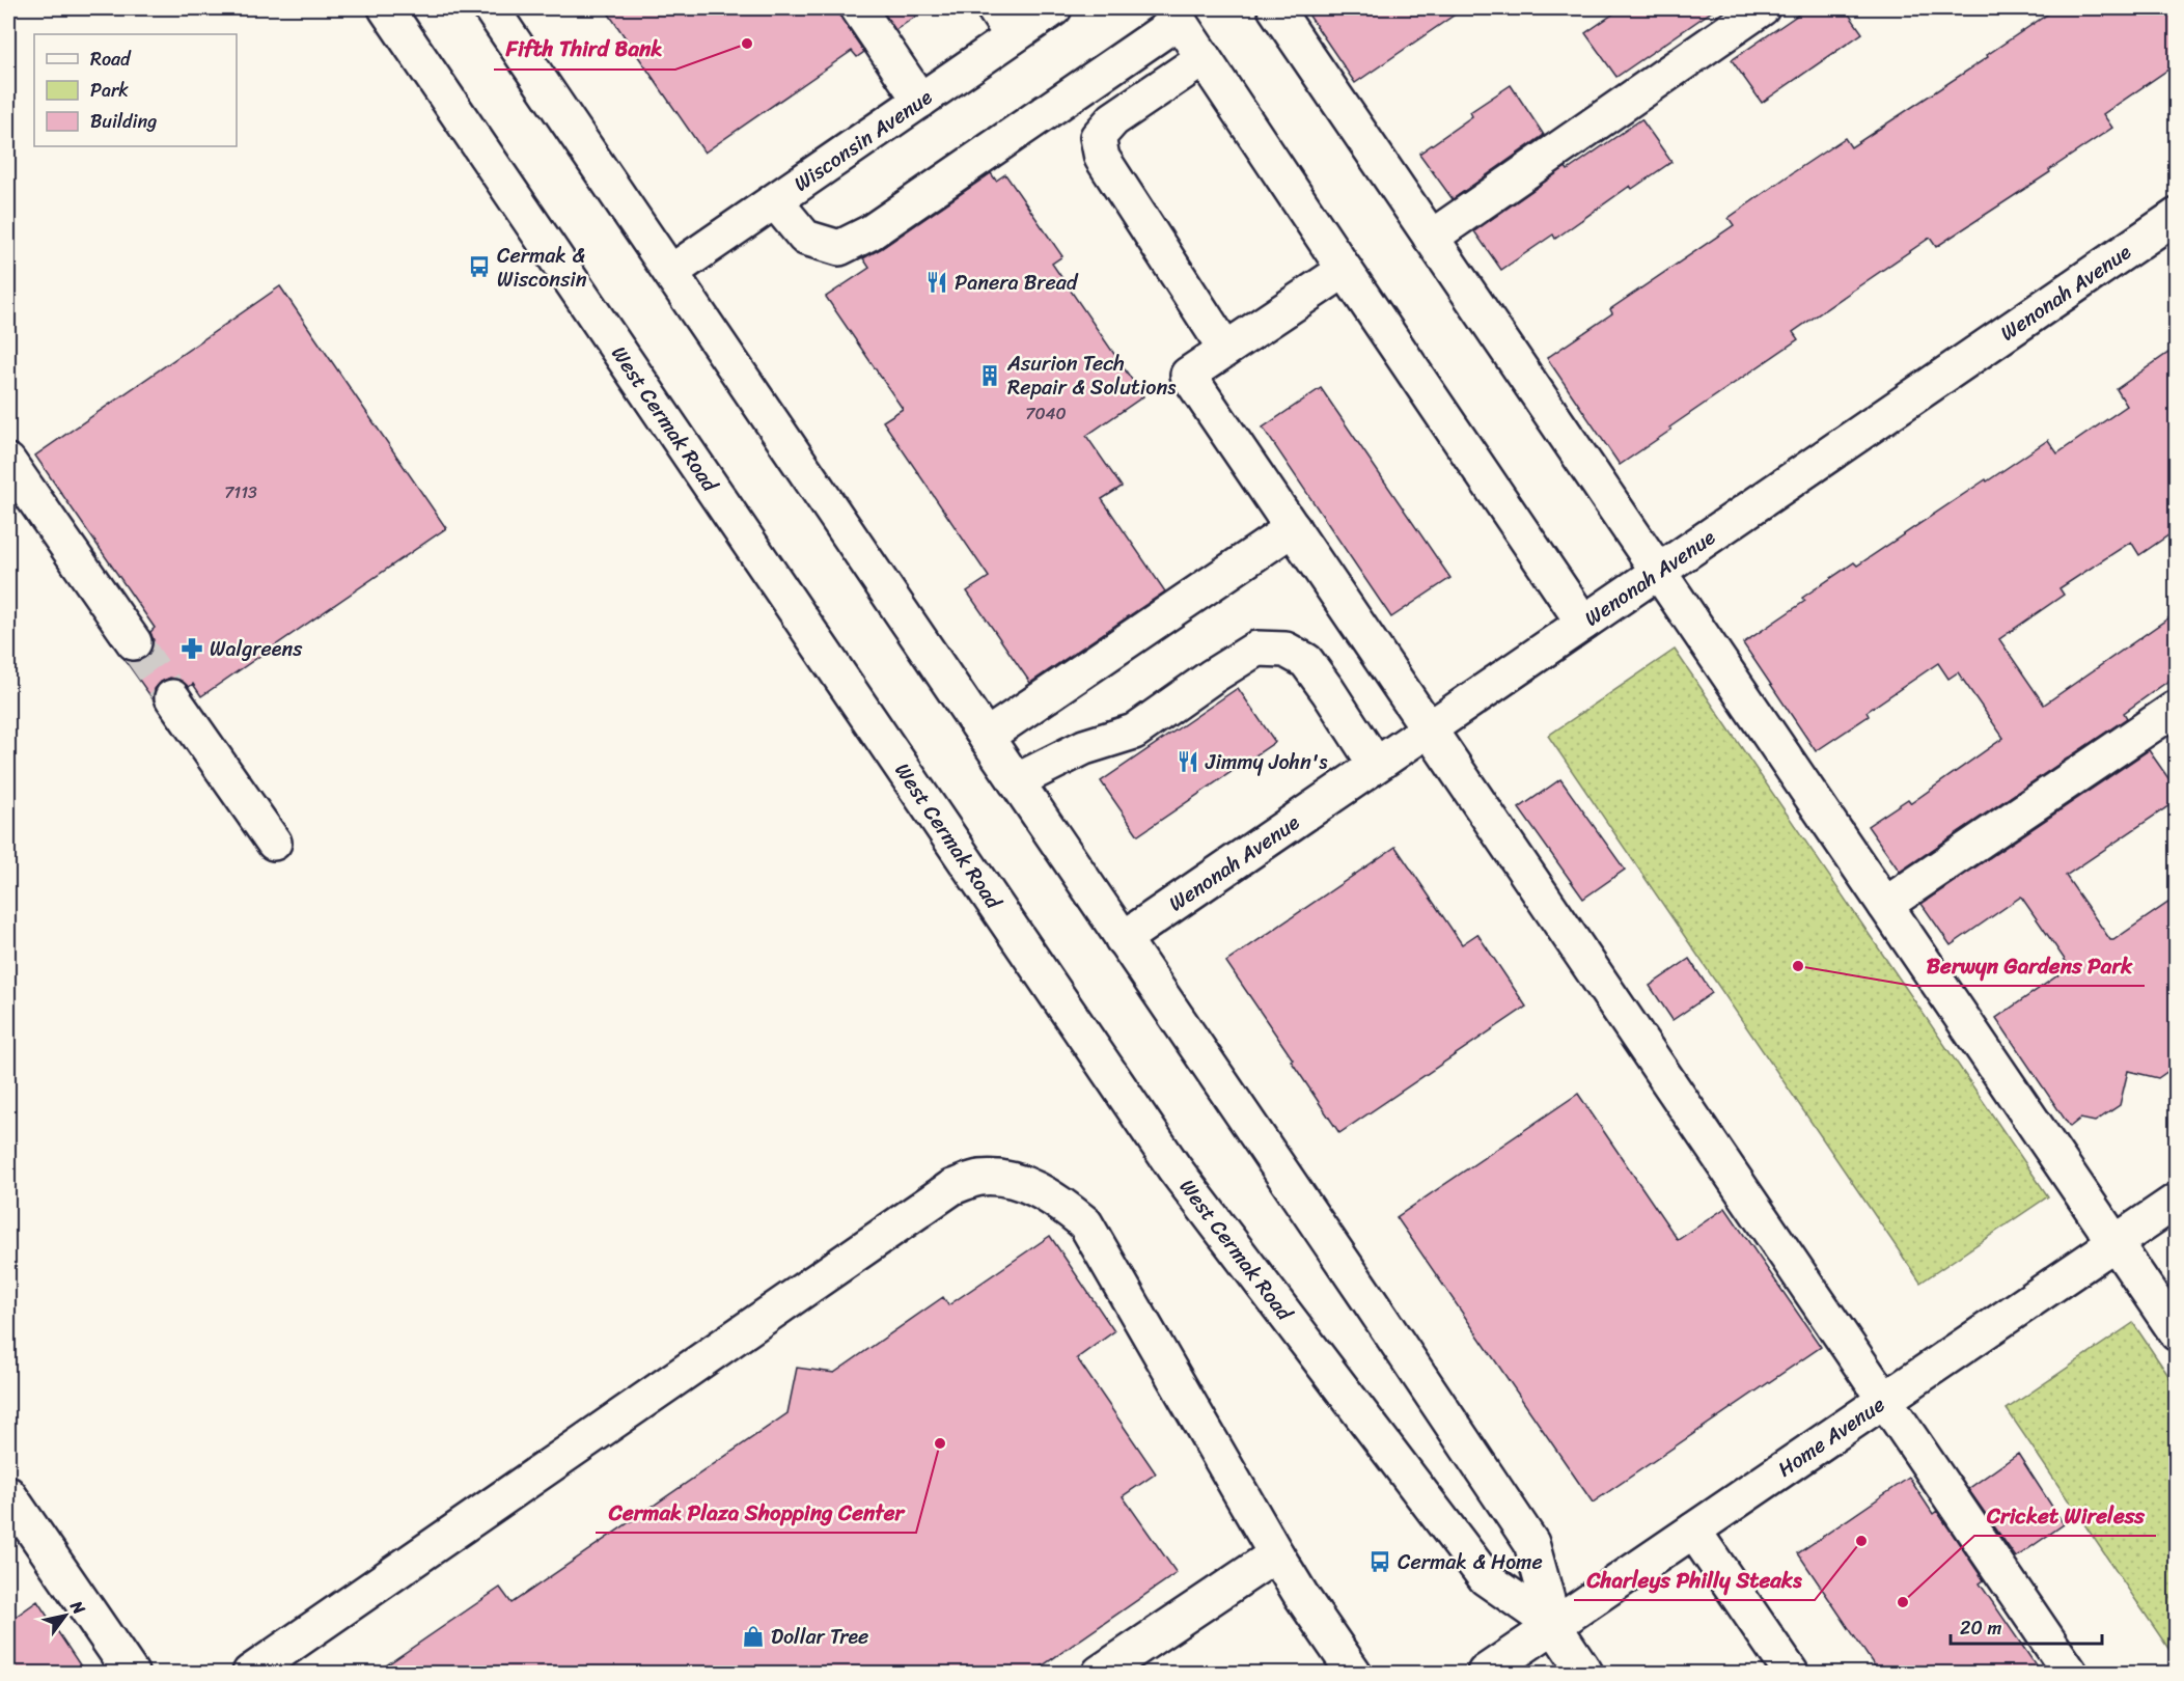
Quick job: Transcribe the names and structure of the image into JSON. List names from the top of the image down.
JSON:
{
  "streets": {
    "main road": [
      "Wisconsin Avenue",
      "Wenonah Avenue",
      "West Cermak Road",
      "Home Avenue"
    ]
  },
  "crossings": [
    ["Wisconsin Avenue", "West Cermak Road"],
    ["Wenonah Avenue", "West Cermak Road"],
    ["West Cermak Road", "Home Avenue"]
  ],
  "places": {
    "other": [
      "Fifth Third Bank",
      "Berwyn Gardens Park",
      "Cermak Plaza Shopping Center",
      "Charleys Philly Steaks",
      "Cricket Wireless"
    ],
    "bus stop": ["Cermak & Wisconsin", "Cermak & Home"],
    "restaurant": ["Panera Bread", "Jimmy John's"],
    "building": ["Asurion Tech Repair & Solutions"],
    "pharmacy": ["Walgreens"],
    "shop": ["Dollar Tree"]
  },
  "house_numbers": ["7040", "7113"],
  "legend": ["Road", "Park", "Building"],
  "scale_bar": "20 m",
  "north": "top right"
}
